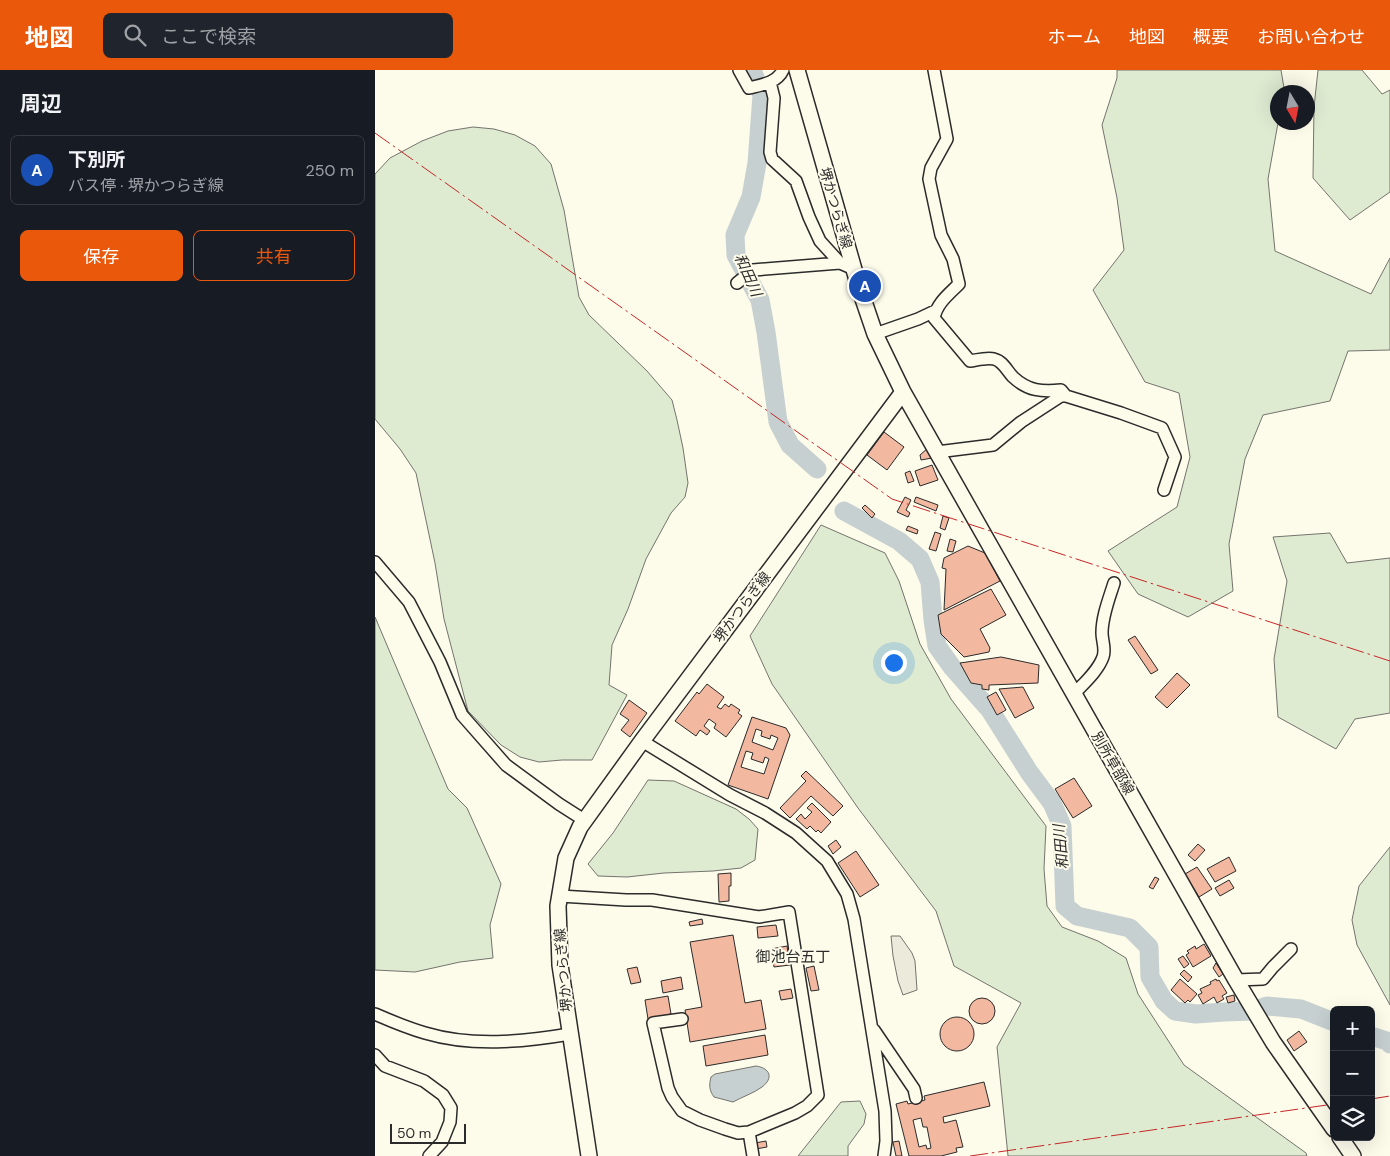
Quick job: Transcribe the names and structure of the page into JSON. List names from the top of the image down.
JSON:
{
  "streets": {
    "main road": ["堺かつらぎ線", "別所草部線"]
  },
  "crossings": [
    ["堺かつらぎ線", "別所草部線"]
  ],
  "districts": ["御池台五丁"],
  "water": ["和田川"],
  "scale_bar": "50 m",
  "north": "bottom",
  "page": {
    "header": "地図",
    "search": "ここで検索",
    "nav": [
      "ホーム",
      "地図",
      "概要",
      "お問い合わせ"
    ],
    "heading": "周辺",
    "list": [
      {
        "mark": "A",
        "name": "下別所",
        "note": "バス停 · 堺かつらぎ線",
        "value": "250 m"
      }
    ],
    "buttons": ["保存", "共有"],
    "pins": "A",
    "map_buttons": ["+", "−"],
    "scale": "50 m"
  }
}
